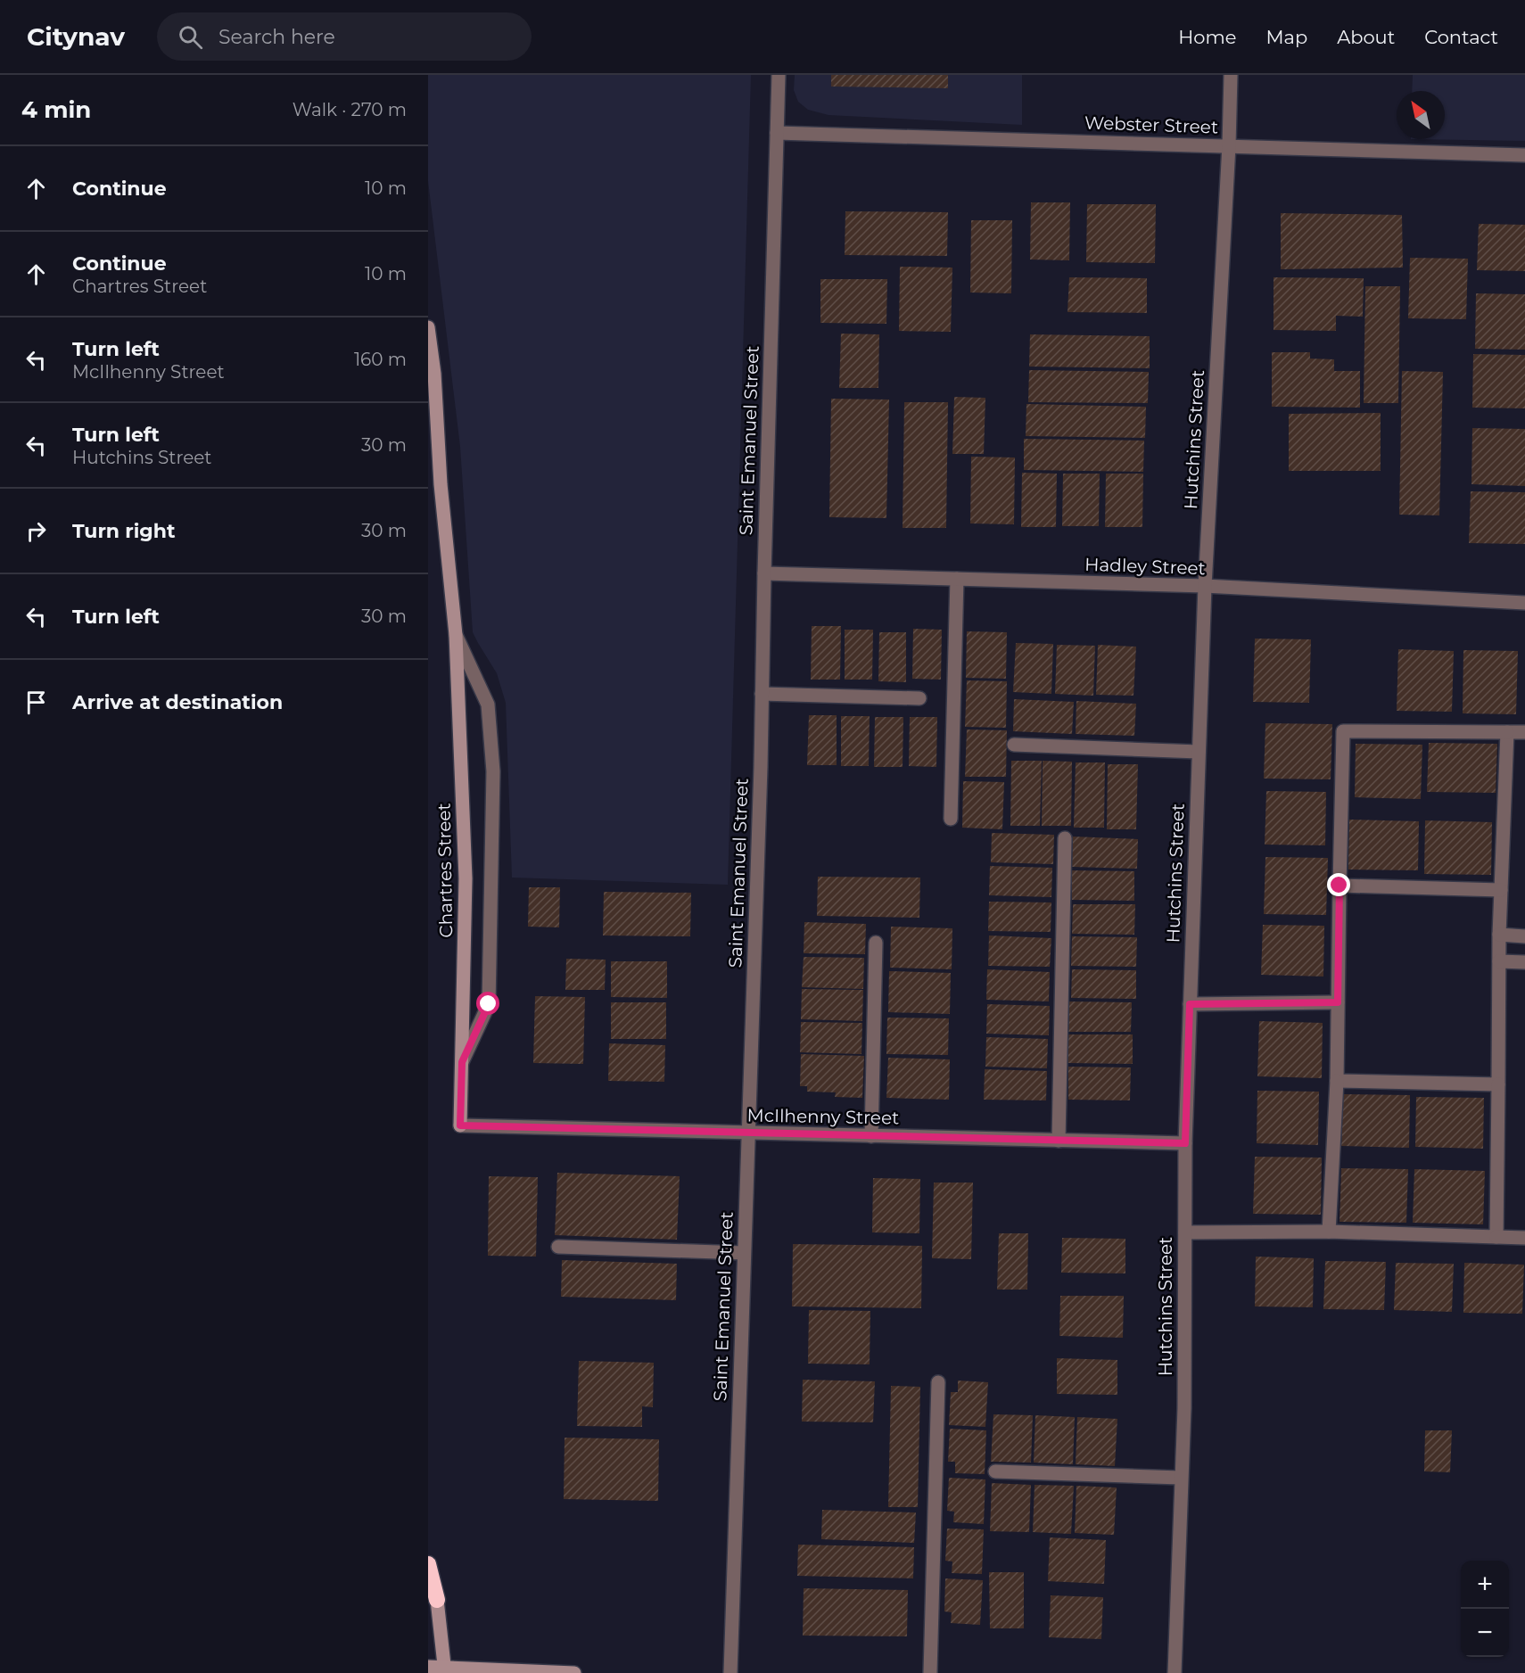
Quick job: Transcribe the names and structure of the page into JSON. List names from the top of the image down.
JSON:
{
  "streets": {
    "street": [
      "Webster Street",
      "Hutchins Street",
      "Saint Emanuel Street",
      "Hadley Street",
      "Chartres Street",
      "McIlhenny Street"
    ]
  },
  "crossings": [
    ["Webster Street", "Hutchins Street"],
    ["Webster Street", "Saint Emanuel Street"],
    ["Hutchins Street", "Hadley Street"],
    ["Hutchins Street", "McIlhenny Street"],
    ["Saint Emanuel Street", "Hadley Street"],
    ["Saint Emanuel Street", "McIlhenny Street"],
    ["Chartres Street", "McIlhenny Street"]
  ],
  "north": "top left",
  "page": {
    "header": "Citynav",
    "search": "Search here",
    "nav": [
      "Home",
      "Map",
      "About",
      "Contact"
    ],
    "heading": ["4 min", "Walk · 270 m"],
    "list": [
      ["Continue", "10 m"],
      ["Continue", "Chartres Street", "10 m"],
      ["Turn left", "McIlhenny Street", "160 m"],
      ["Turn left", "Hutchins Street", "30 m"],
      ["Turn right", "30 m"],
      ["Turn left", "30 m"],
      "Arrive at destination"
    ],
    "map_buttons": ["+", "−"]
  }
}
